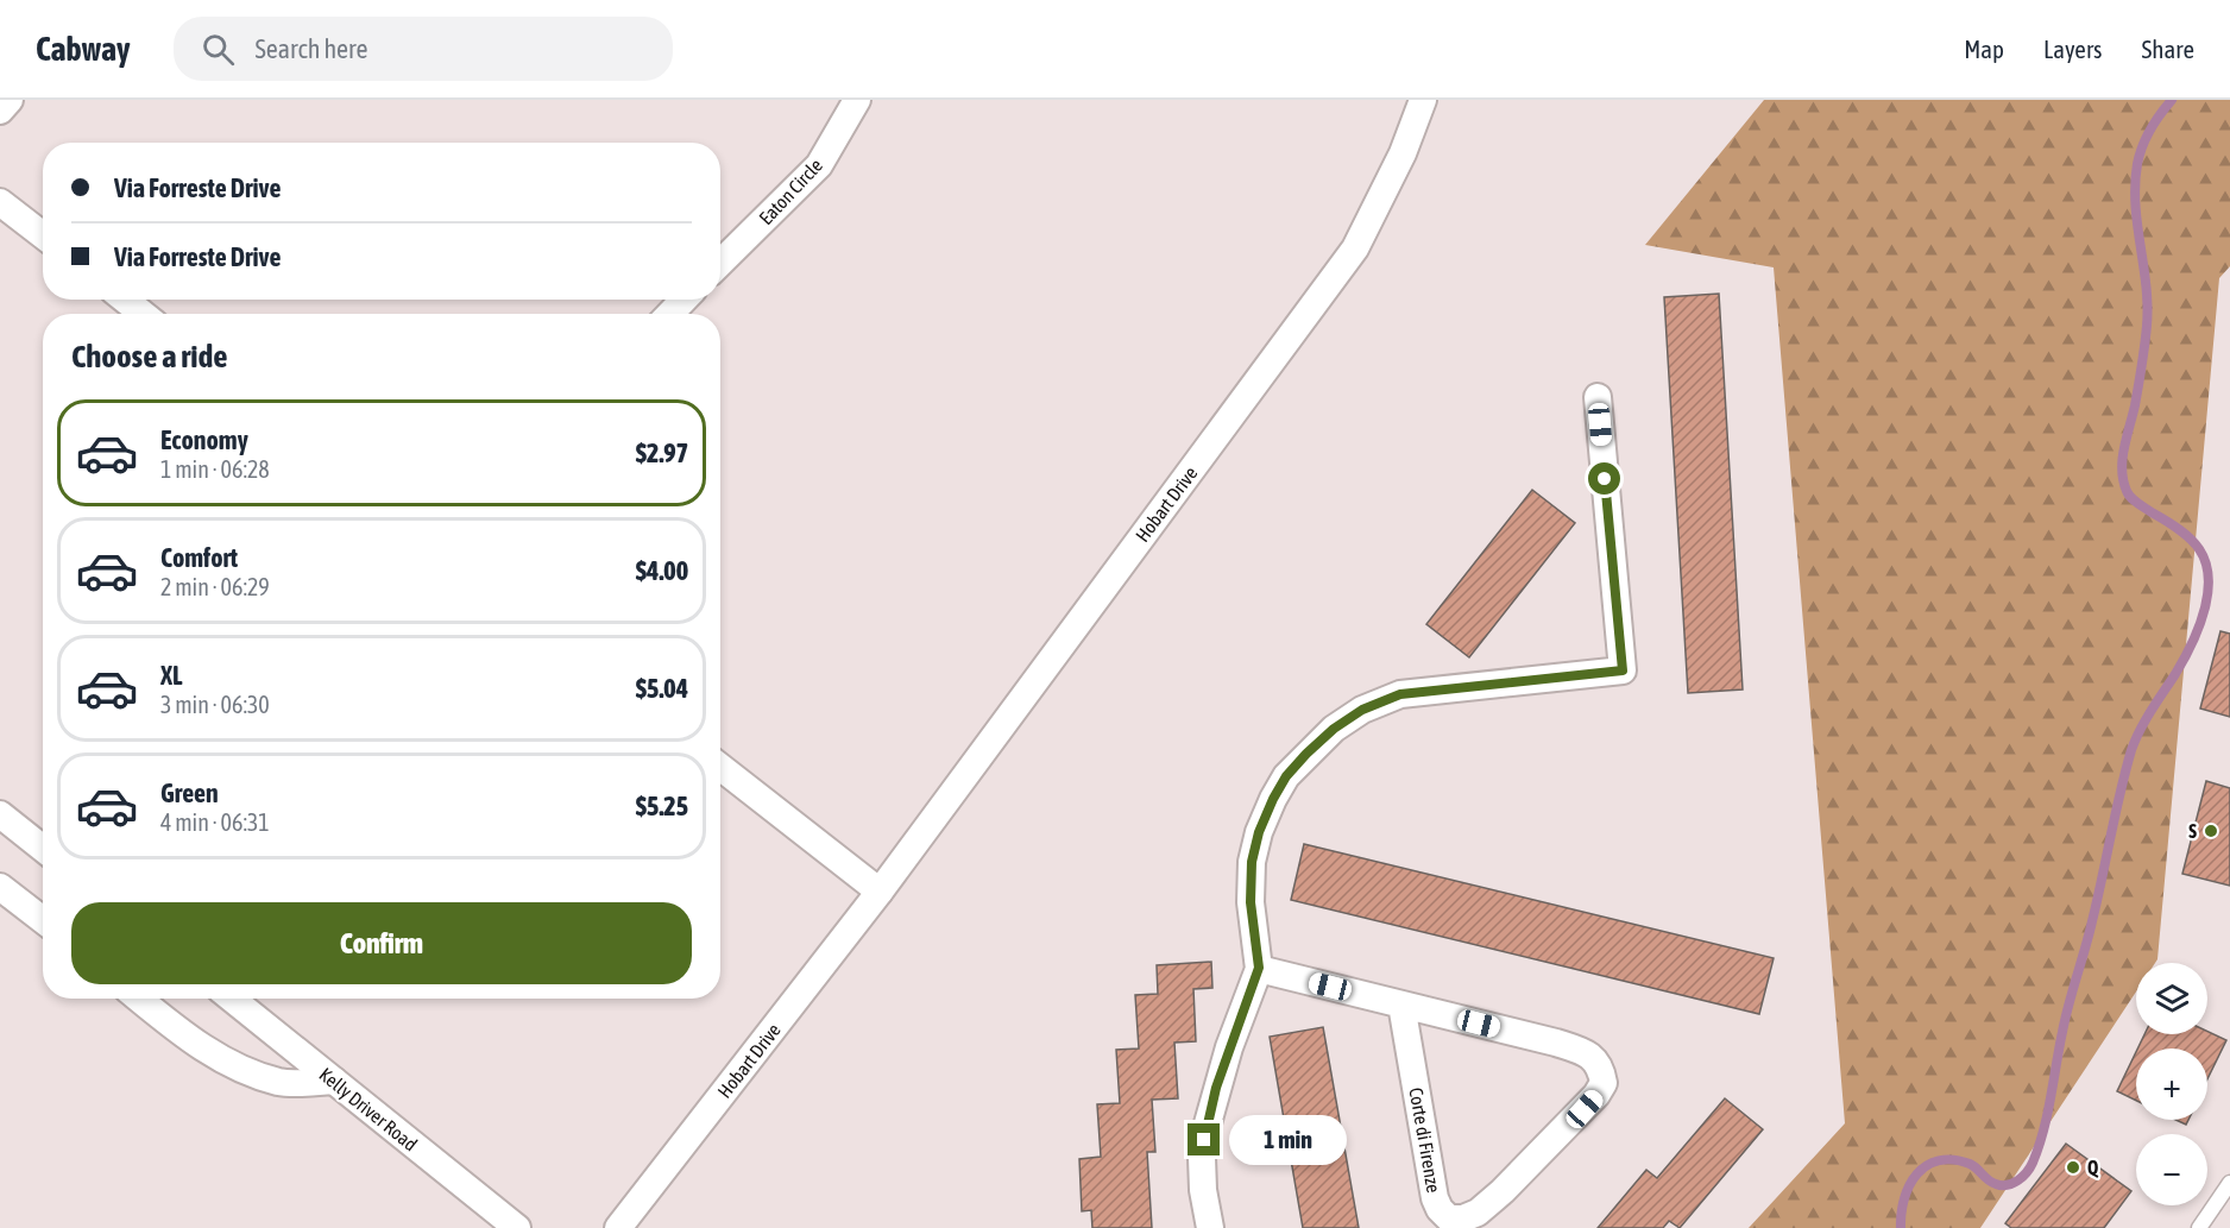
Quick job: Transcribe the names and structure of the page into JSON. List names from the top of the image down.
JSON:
{
  "streets": {
    "street": [
      "Eaton Circle",
      "Hobart Drive",
      "Kelly Driver Road",
      "Corte di Firenze"
    ]
  },
  "places": ["S", "Q"],
  "page": {
    "header": "Cabway",
    "search": "Search here",
    "nav": ["Map", "Layers", "Share"],
    "banner": ["Via Forreste Drive", "Via Forreste Drive"],
    "heading": "Choose a ride",
    "list": [
      {
        "name": "Economy",
        "note": "1 min · 06:28",
        "value": "$2.97"
      },
      {
        "name": "Comfort",
        "note": "2 min · 06:29",
        "value": "$4.00"
      },
      {
        "name": "XL",
        "note": "3 min · 06:30",
        "value": "$5.04"
      },
      {
        "name": "Green",
        "note": "4 min · 06:31",
        "value": "$5.25"
      }
    ],
    "buttons": "Confirm",
    "map_buttons": ["+", "−"],
    "bubble": "1 min"
  }
}
